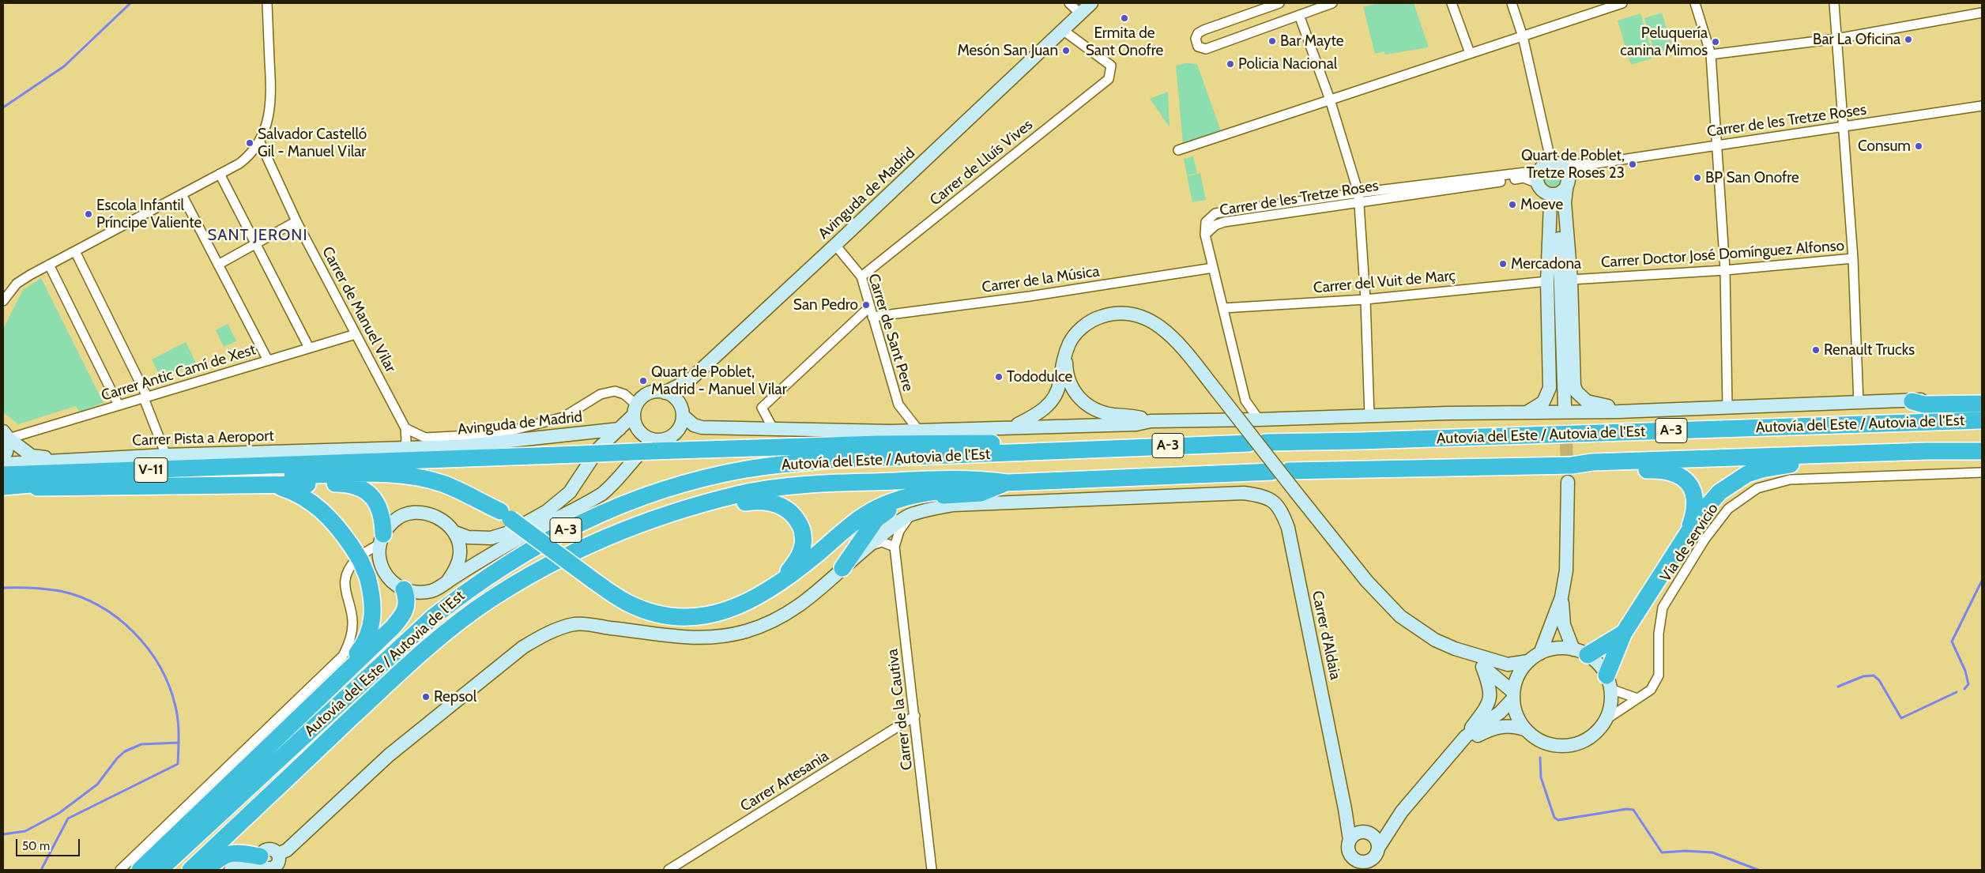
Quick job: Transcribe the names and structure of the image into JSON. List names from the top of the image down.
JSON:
{
  "streets": {
    "highway": ["Autovía del Este / Autovia de l'Est", "A-3", "V-11"],
    "street": [
      "Carrer de les Tretze Roses",
      "Carrer de Lluís Vives",
      "Avinguda de Madrid",
      "Carrer Doctor José Domínguez Alfonso",
      "Carrer de la Música",
      "Carrer del Vuit de Març",
      "Carrer de Manuel Vilar",
      "Carrer de Sant Pere",
      "Carrer Antic Camí de Xest",
      "Carrer Pista a Aeroport",
      "Vía de servicio",
      "Carrer d'Aldaia",
      "Carrer de la Cautiva",
      "Carrer Artesania"
    ]
  },
  "crossings": [
    ["Carrer de Lluís Vives", "Avinguda de Madrid"],
    ["Carrer de Lluís Vives", "Carrer de Sant Pere"],
    ["Avinguda de Madrid", "Carrer de Manuel Vilar"],
    ["Avinguda de Madrid", "Carrer de Sant Pere"],
    ["Avinguda de Madrid", "Carrer Pista a Aeroport"],
    ["Carrer de la Música", "Carrer de Sant Pere"],
    ["Carrer de Manuel Vilar", "Carrer Antic Camí de Xest"],
    ["Carrer de la Cautiva", "Carrer Artesania"]
  ],
  "districts": ["SANT JERONI"],
  "places": [
    "Ermita de Sant Onofre",
    "Bar La Oficina",
    "Bar Mayte",
    "Peluquería canina Mimos",
    "Mesón San Juan",
    "Policia Nacional",
    "Salvador Castelló Gil - Manuel Vilar",
    "Consum",
    "Quart de Poblet, Tretze Roses 23",
    "BP San Onofre",
    "Moeve",
    "Escola Infantil Príncipe Valiente",
    "Mercadona",
    "San Pedro",
    "Renault Trucks",
    "Tododulce",
    "Quart de Poblet, Madrid - Manuel Vilar",
    "Repsol"
  ],
  "scale_bar": "50 m"
}
